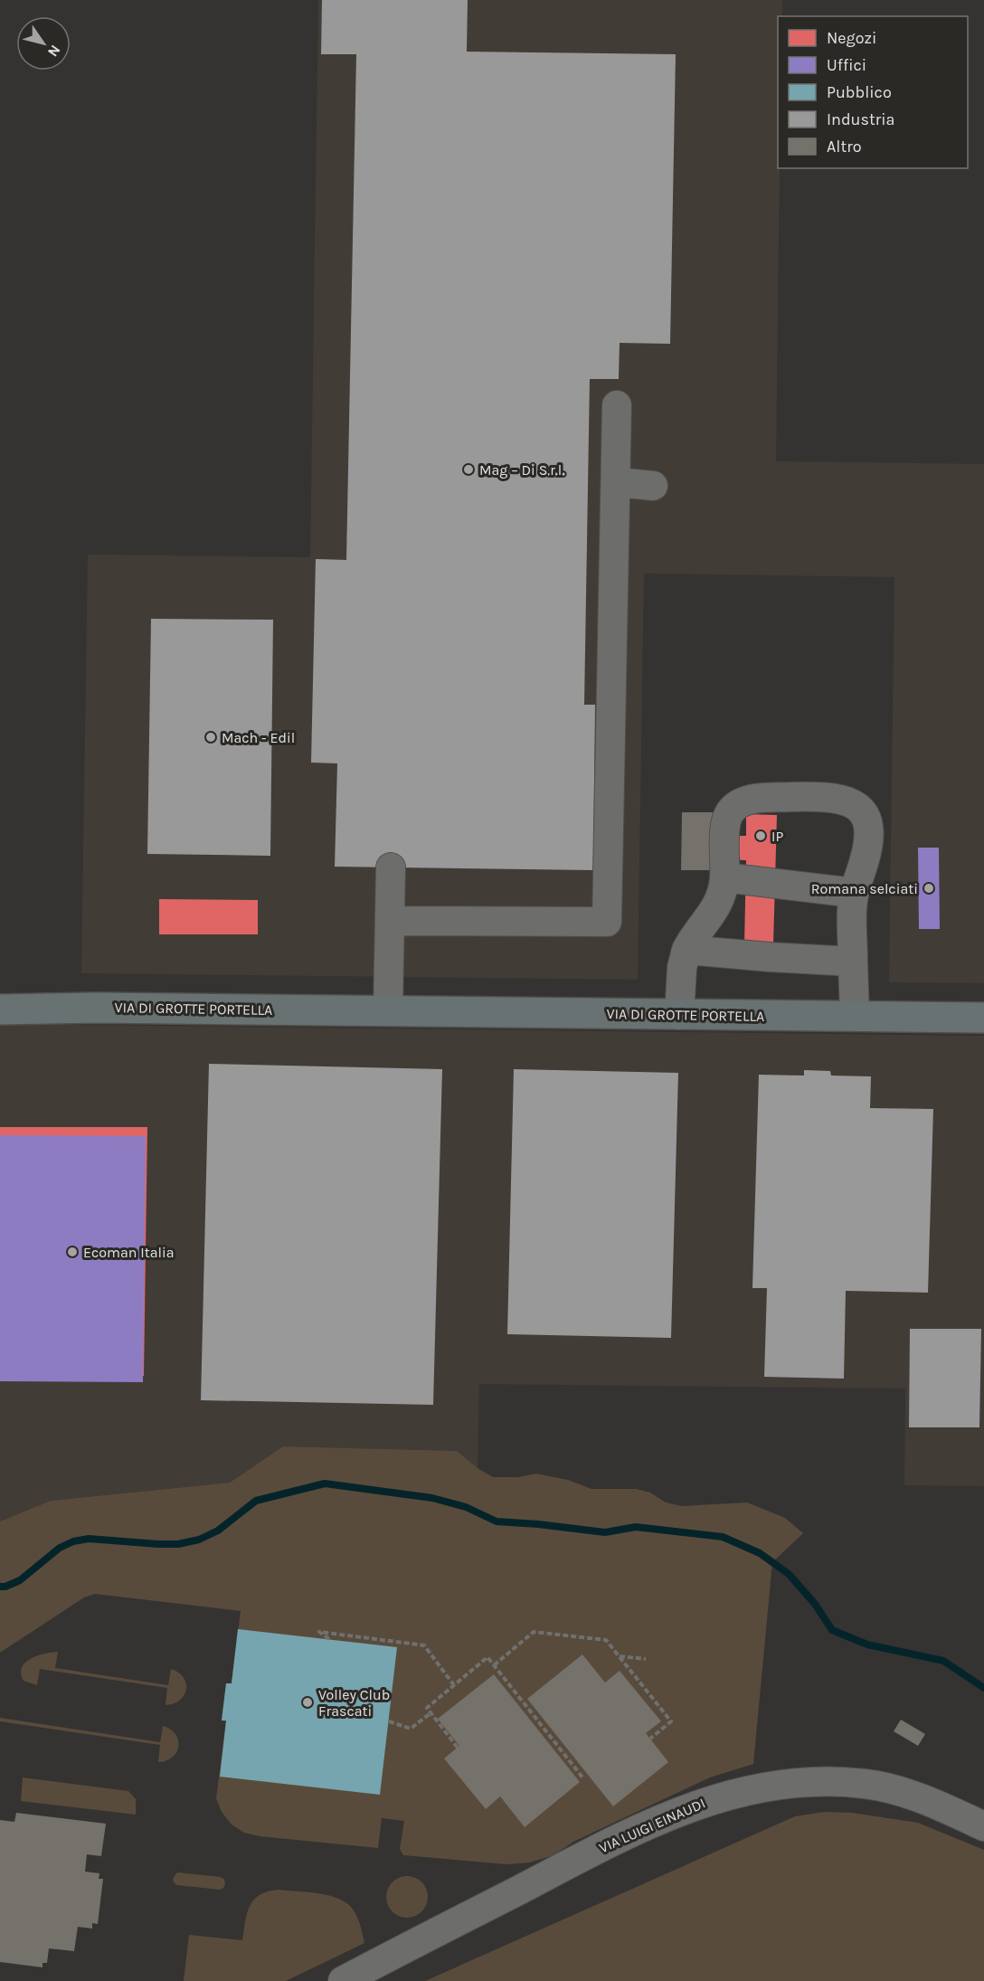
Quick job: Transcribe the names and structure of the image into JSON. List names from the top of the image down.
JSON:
{
  "streets": {
    "main road": ["VIA DI GROTTE PORTELLA"],
    "street": ["VIA LUIGI EINAUDI"]
  },
  "places": [
    "Mag – Di S.r.l.",
    "Mach - Edil",
    "IP",
    "Romana selciati",
    "Ecoman Italia",
    "Volley Club Frascati"
  ],
  "legend": [
    "Negozi",
    "Uffici",
    "Pubblico",
    "Industria",
    "Altro"
  ],
  "north": "bottom right"
}
